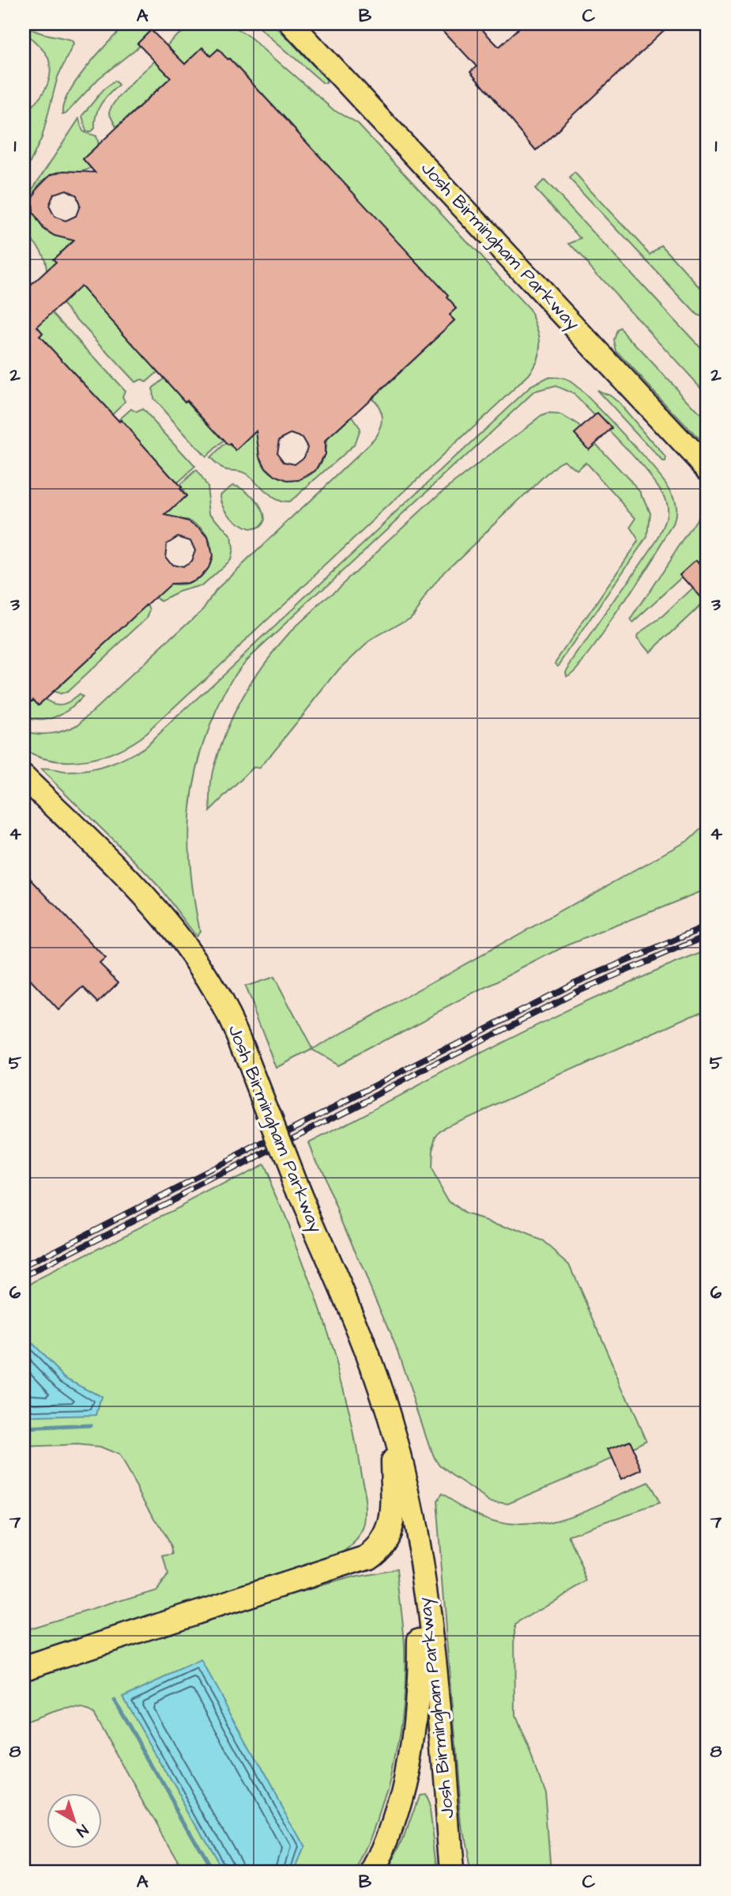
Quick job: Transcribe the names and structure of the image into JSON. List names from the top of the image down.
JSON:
{
  "streets": {
    "main road": ["Josh Birmingham Parkway"]
  },
  "north": "bottom right",
  "grid": {
    "columns": ["A", "B", "C"],
    "rows": [
      "1",
      "2",
      "3",
      "4",
      "5",
      "6",
      "7",
      "8"
    ]
  }
}
